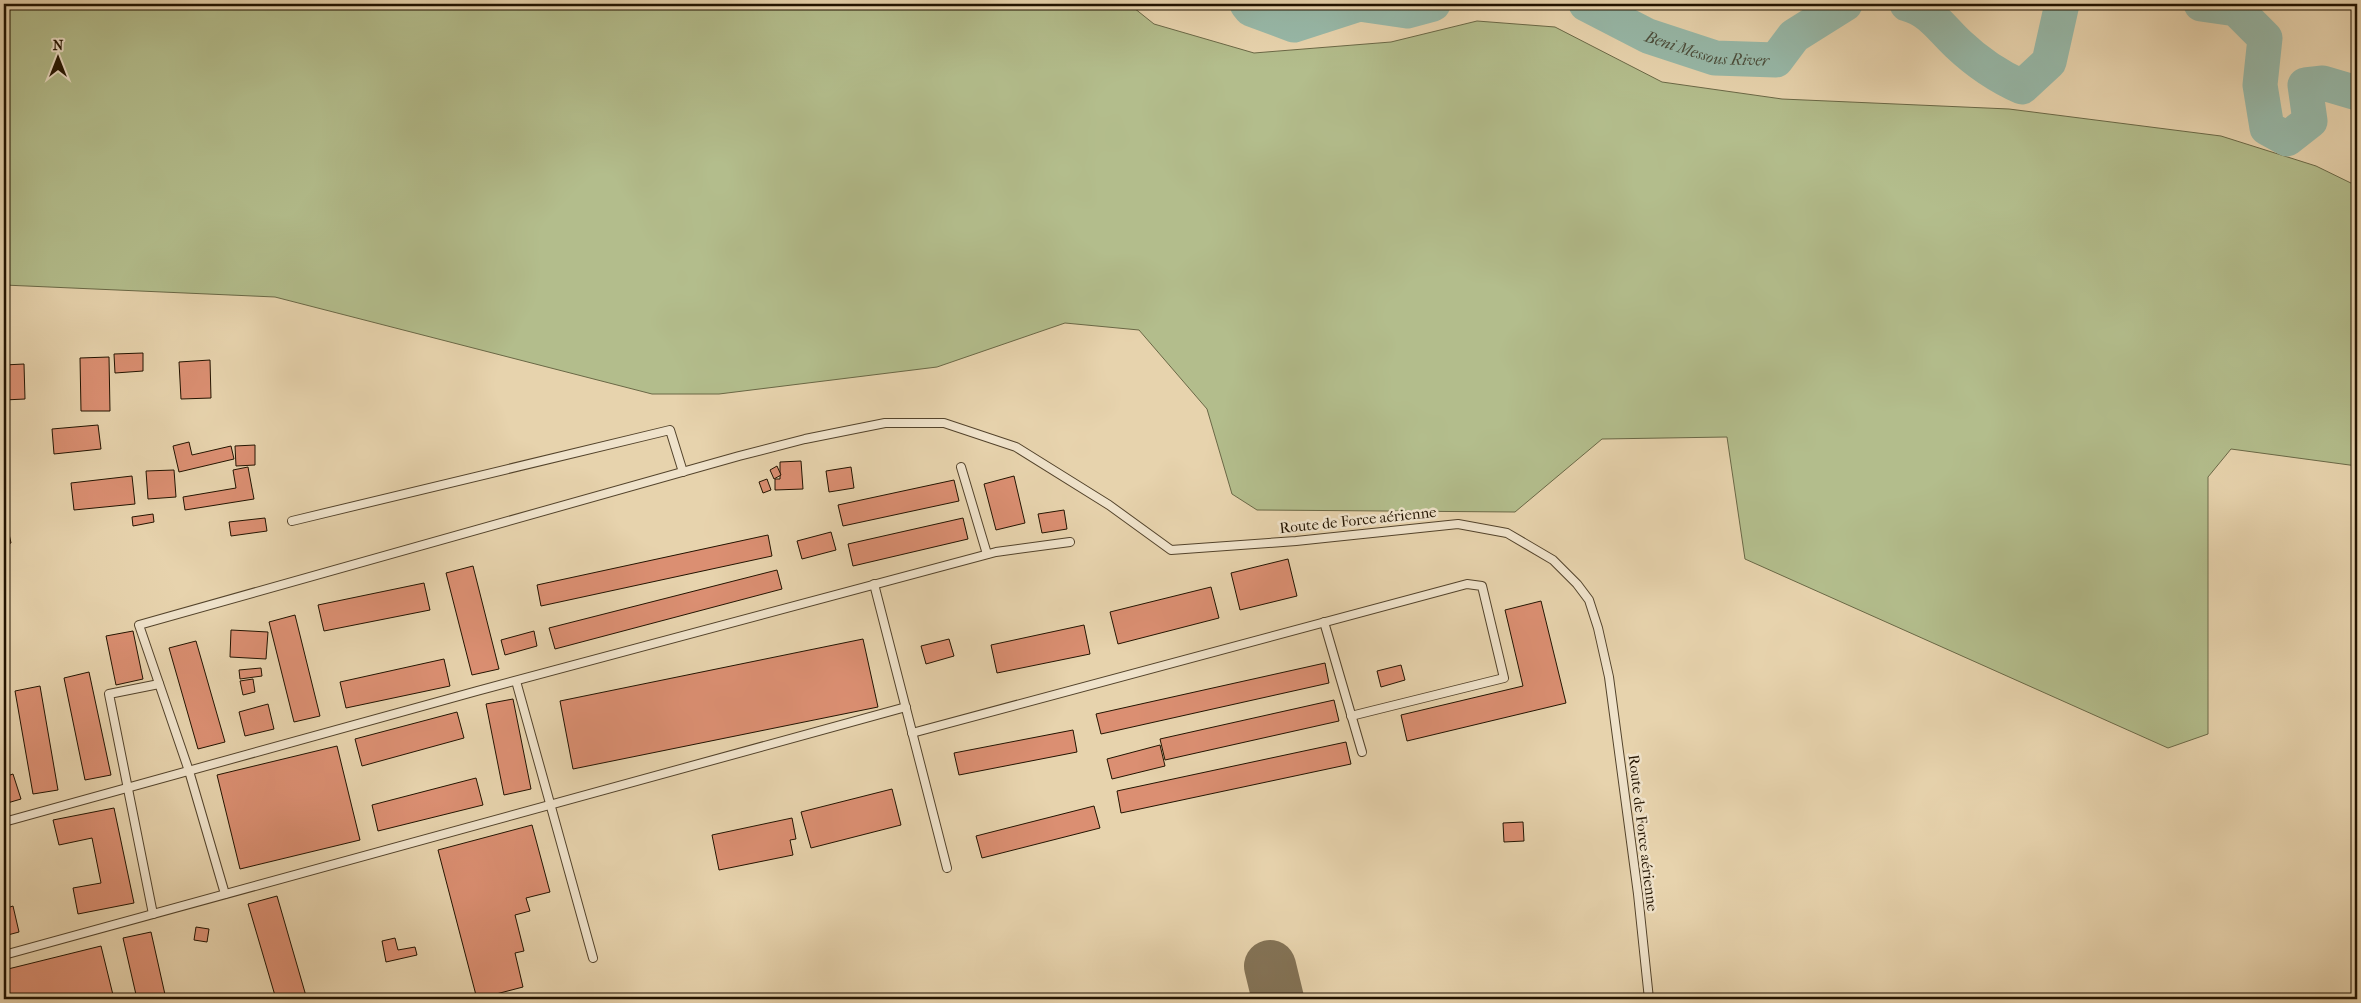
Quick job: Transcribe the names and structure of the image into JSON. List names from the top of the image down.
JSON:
{
  "streets": {
    "lane": ["Route de Force aérienne"]
  },
  "water": ["Beni Messous River"],
  "north": "top"
}
